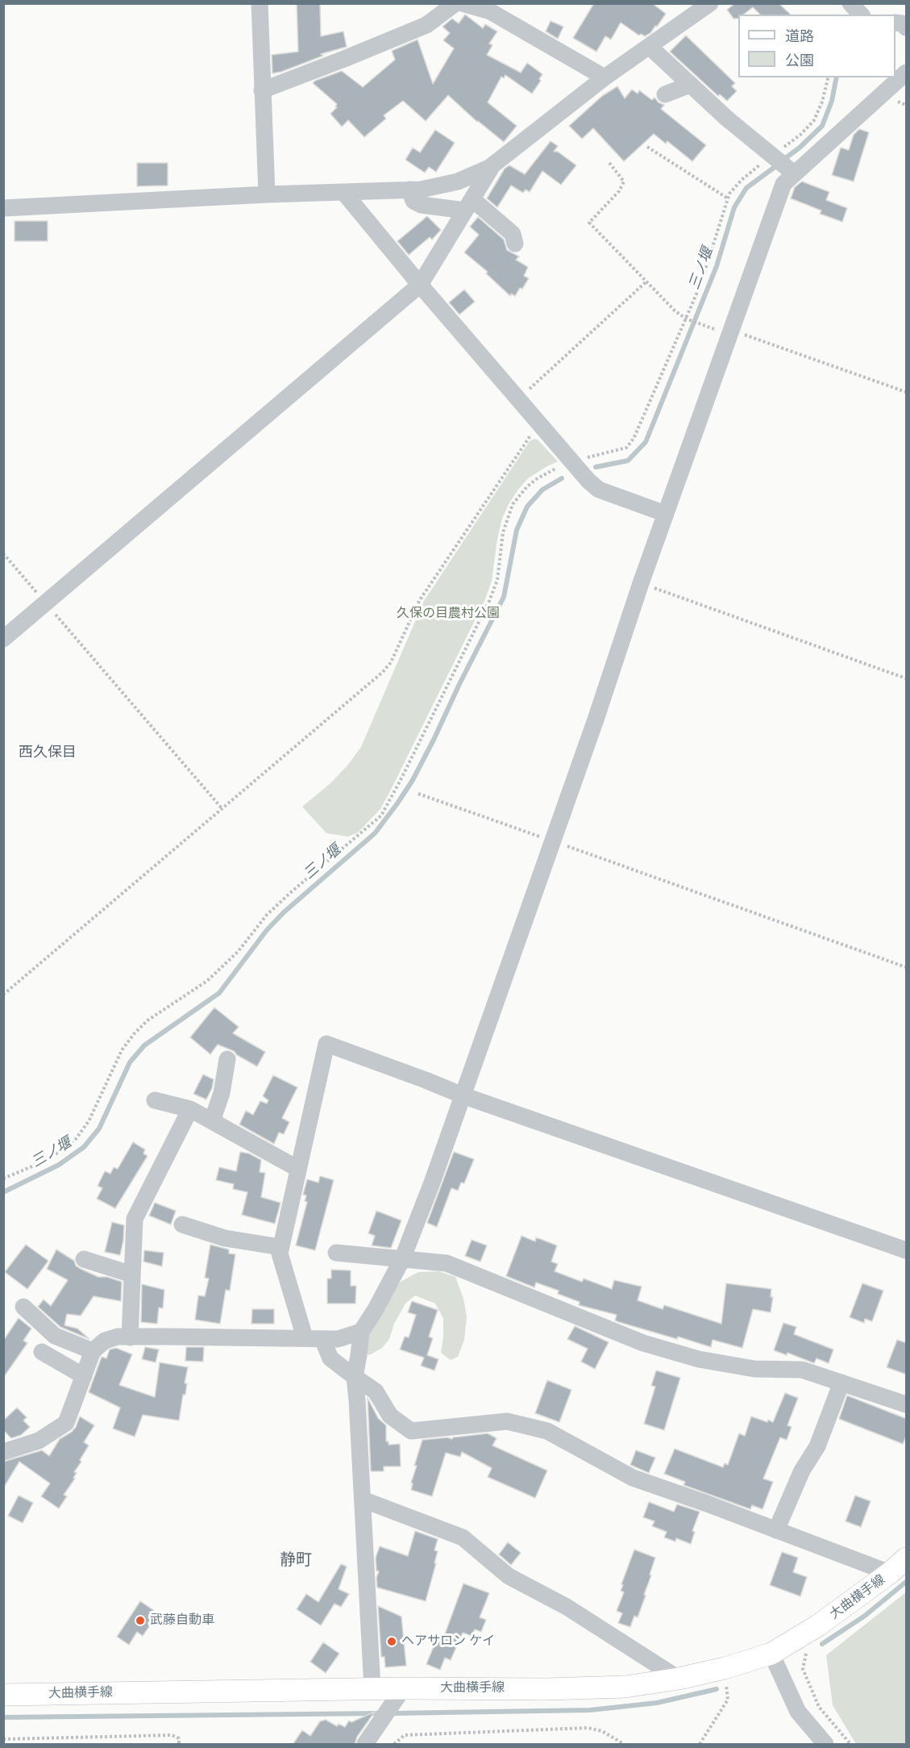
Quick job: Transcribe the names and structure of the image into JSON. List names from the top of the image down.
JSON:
{
  "streets": {
    "main road": ["大曲横手線"]
  },
  "districts": ["西久保目", "静町"],
  "water": ["三ノ堰"],
  "parks": ["久保の目農村公園"],
  "places": ["武藤自動車", "ヘアサロン ケイ"],
  "legend": ["道路", "公園"]
}
